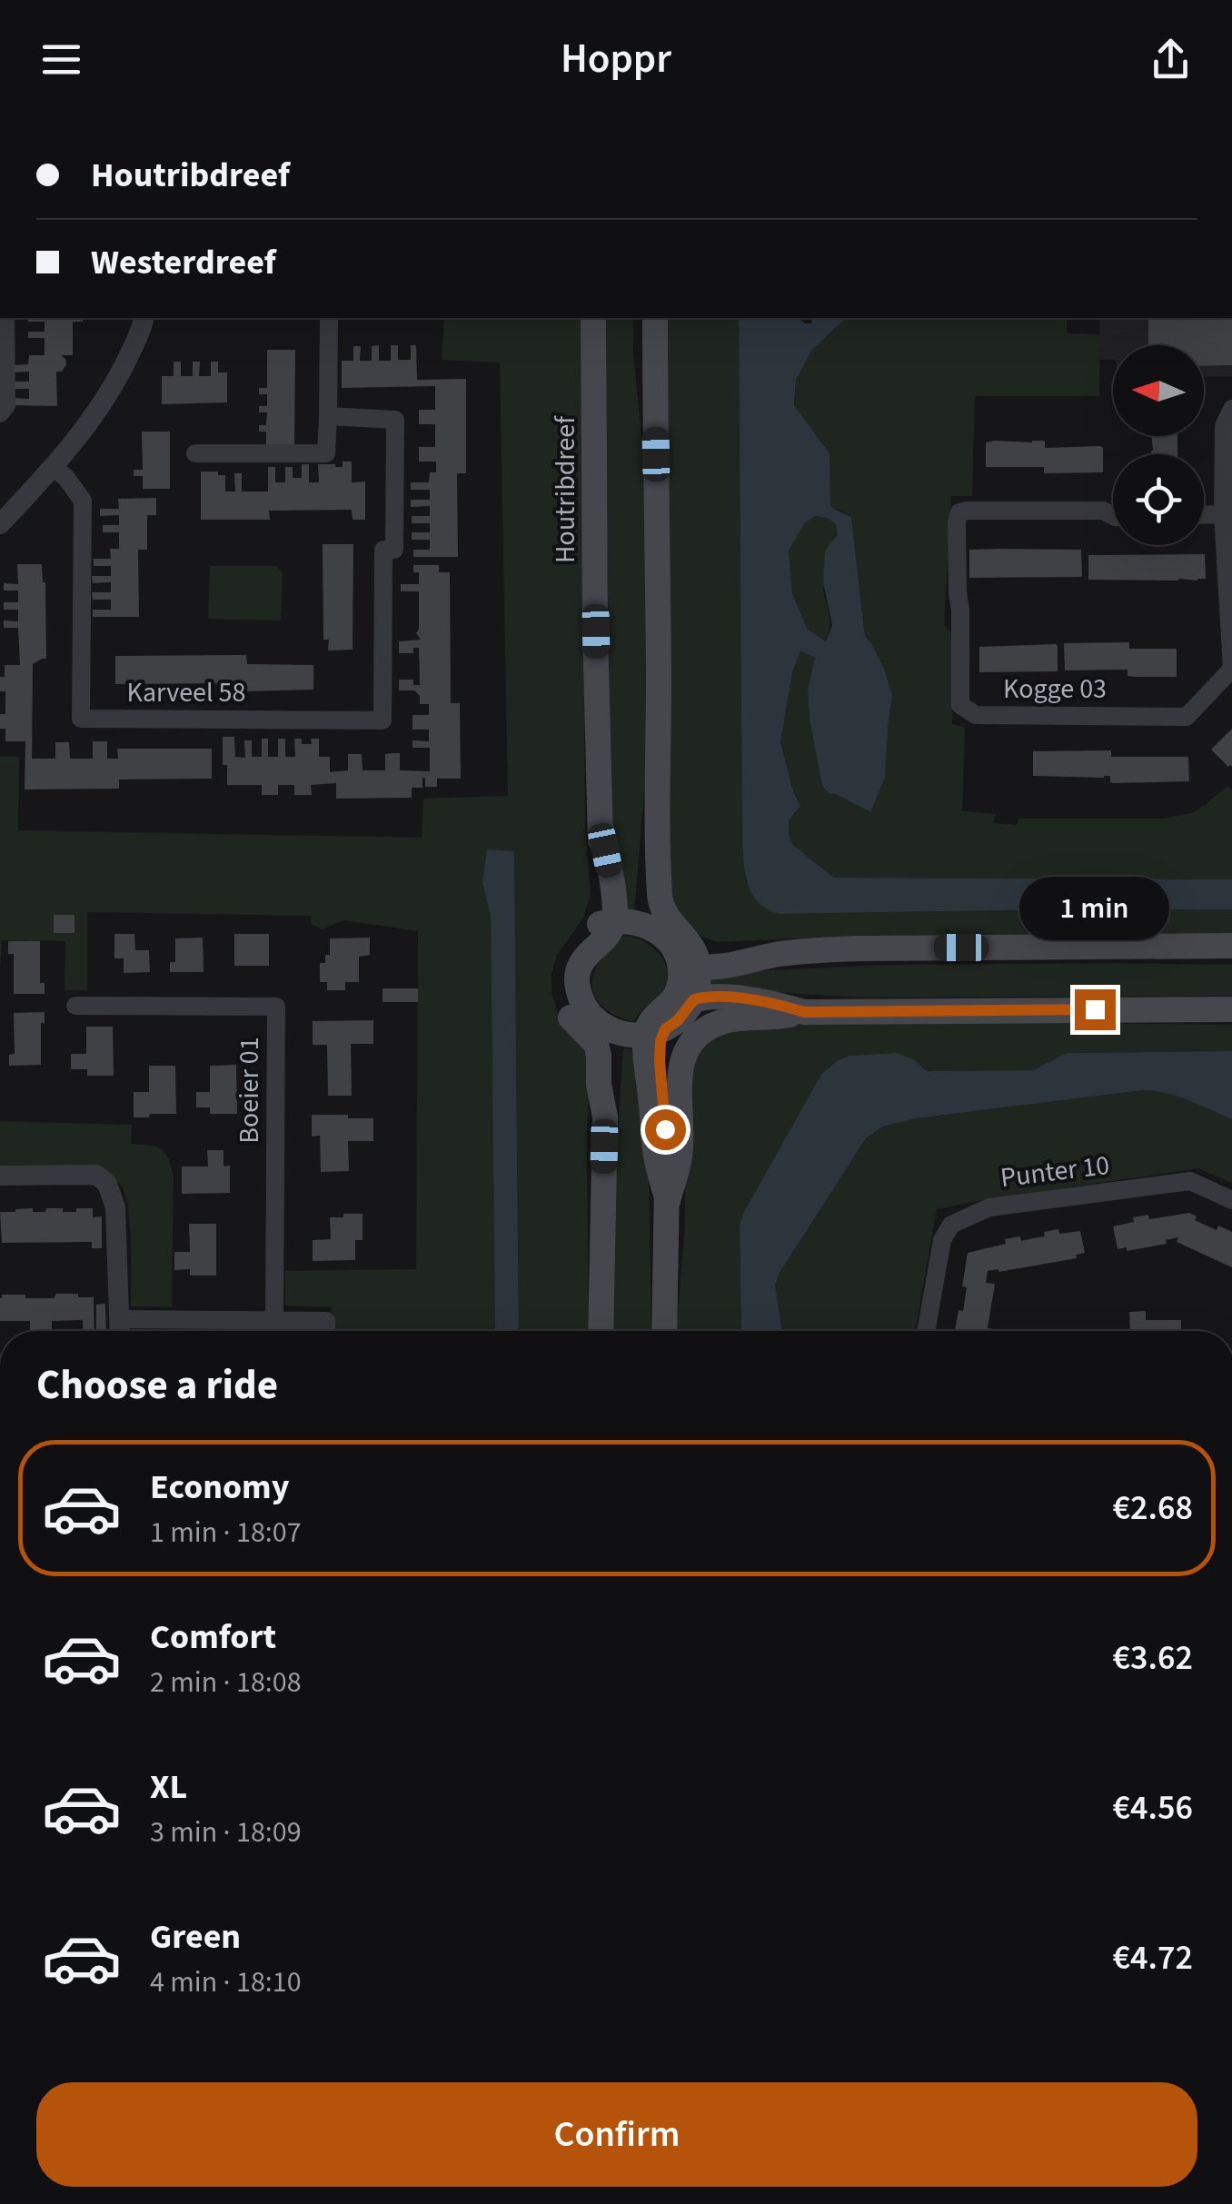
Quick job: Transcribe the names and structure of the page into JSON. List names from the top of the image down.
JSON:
{
  "streets": {
    "main road": ["Houtribdreef"],
    "street": [
      "Kogge 03",
      "Karveel 58",
      "Boeier 01",
      "Punter 10"
    ]
  },
  "north": "left",
  "page": {
    "header": "Hoppr",
    "banner": ["Houtribdreef", "Westerdreef"],
    "bubble": "1 min",
    "heading": "Choose a ride",
    "list": [
      {
        "name": "Economy",
        "note": "1 min · 18:07",
        "value": "€2.68"
      },
      {
        "name": "Comfort",
        "note": "2 min · 18:08",
        "value": "€3.62"
      },
      {
        "name": "XL",
        "note": "3 min · 18:09",
        "value": "€4.56"
      },
      {
        "name": "Green",
        "note": "4 min · 18:10",
        "value": "€4.72"
      }
    ],
    "buttons": "Confirm"
  }
}
